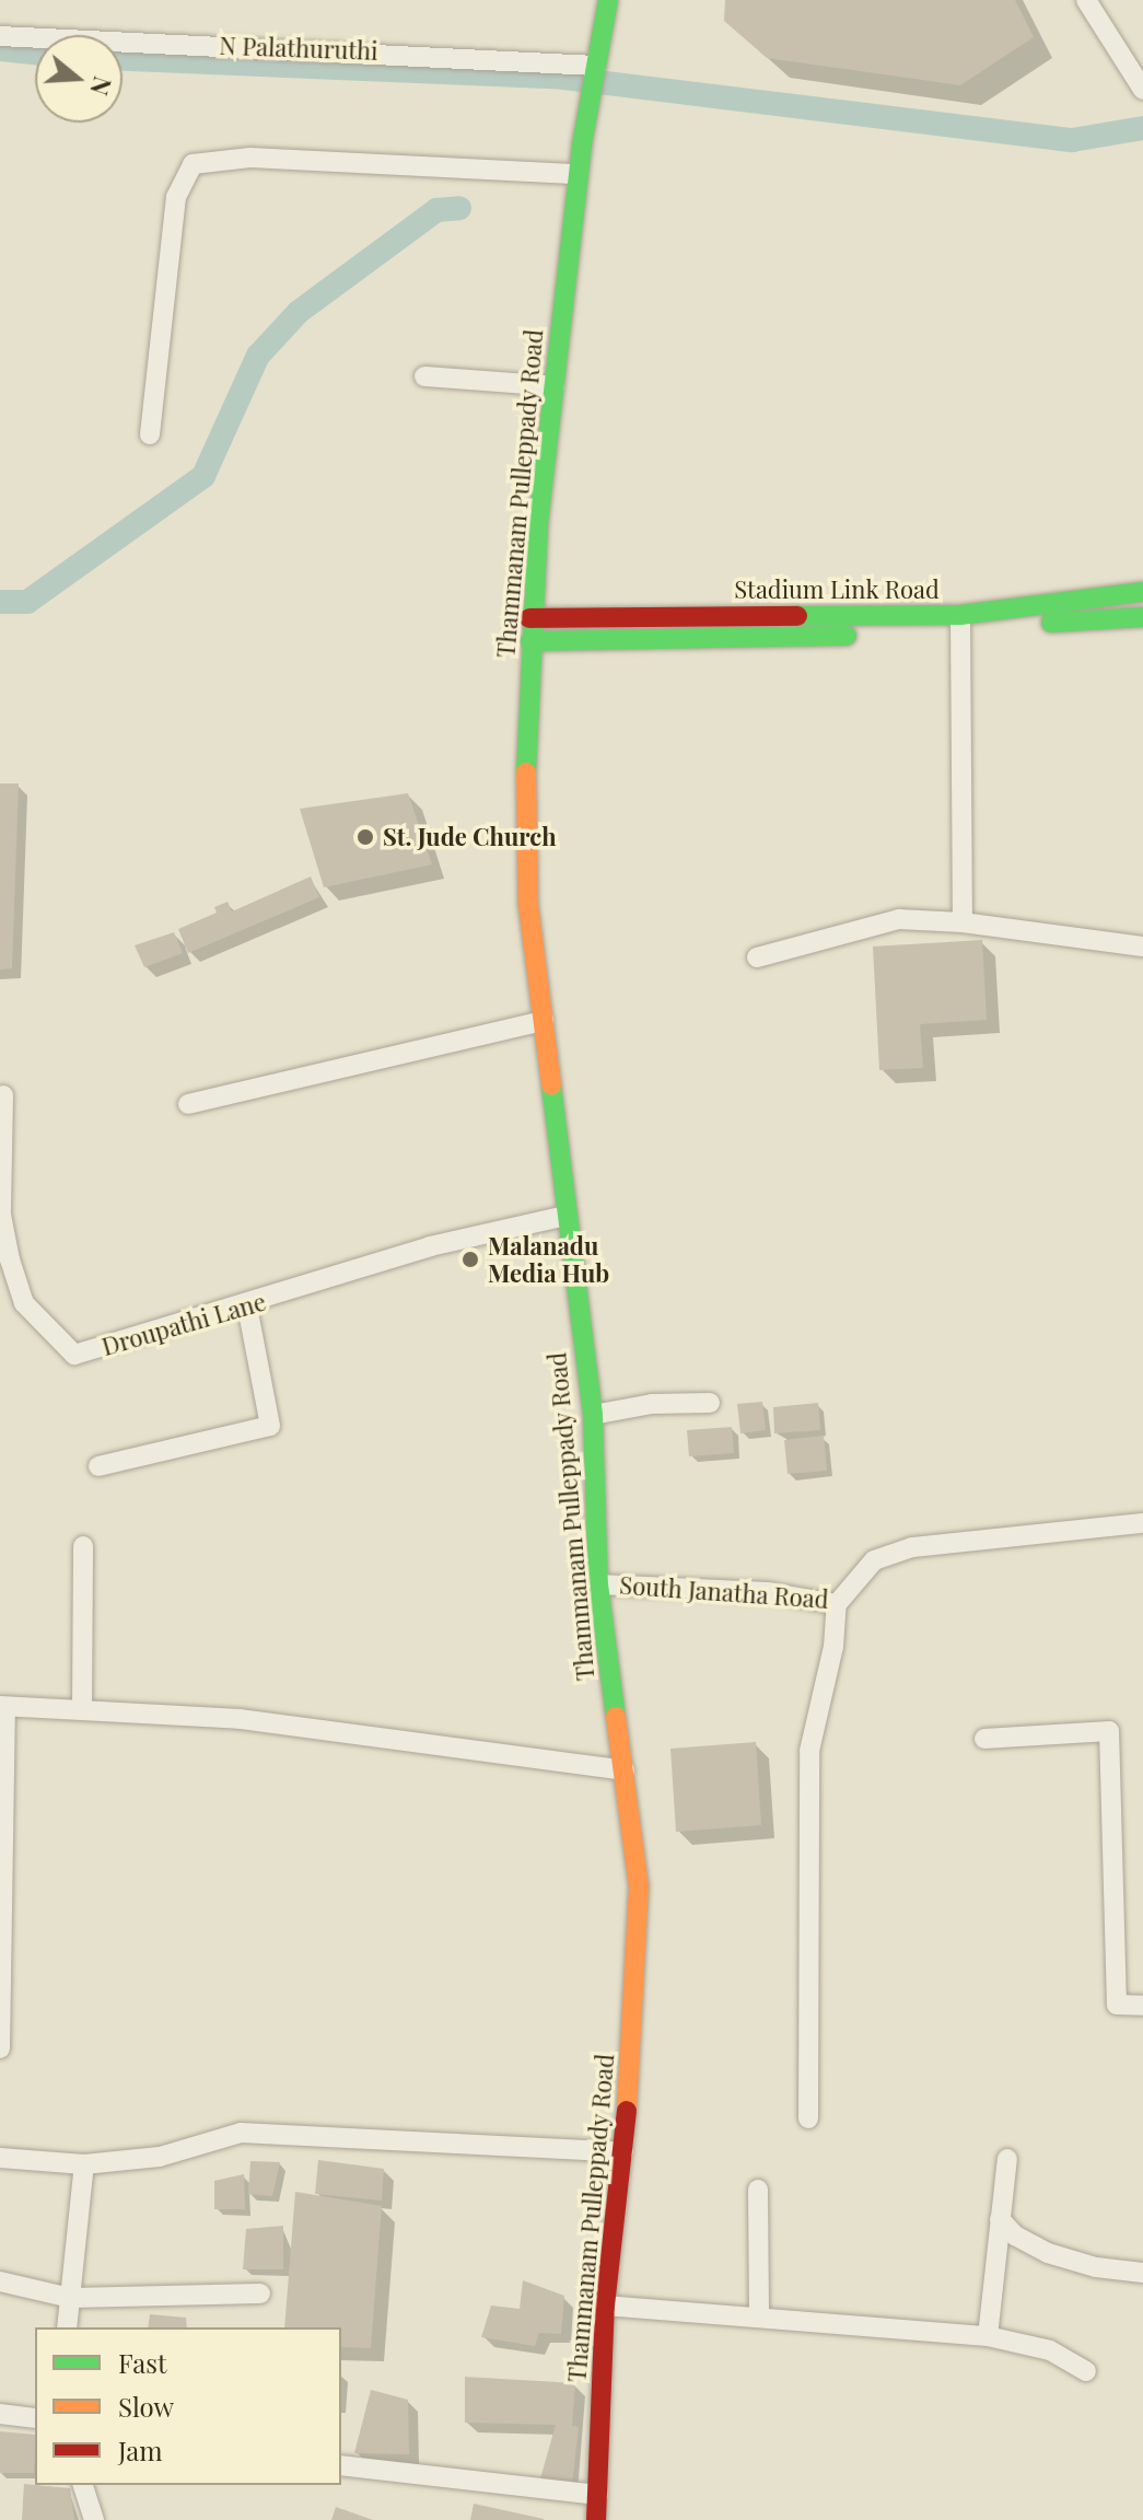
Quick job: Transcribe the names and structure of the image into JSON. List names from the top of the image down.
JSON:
{
  "streets": {
    "main road": ["Thammanam Pulleppady Road", "Stadium Link Road"],
    "street": ["N Palathuruthi", "Droupathi Lane", "South Janatha Road"]
  },
  "crossings": [
    ["N Palathuruthi", "Thammanam Pulleppady Road"],
    ["Thammanam Pulleppady Road", "Stadium Link Road"],
    ["Thammanam Pulleppady Road", "Droupathi Lane"],
    ["Thammanam Pulleppady Road", "South Janatha Road"]
  ],
  "places": ["St. Jude Church", "Malanadu Media Hub"],
  "legend": ["Fast", "Slow", "Jam"],
  "north": "right"
}
